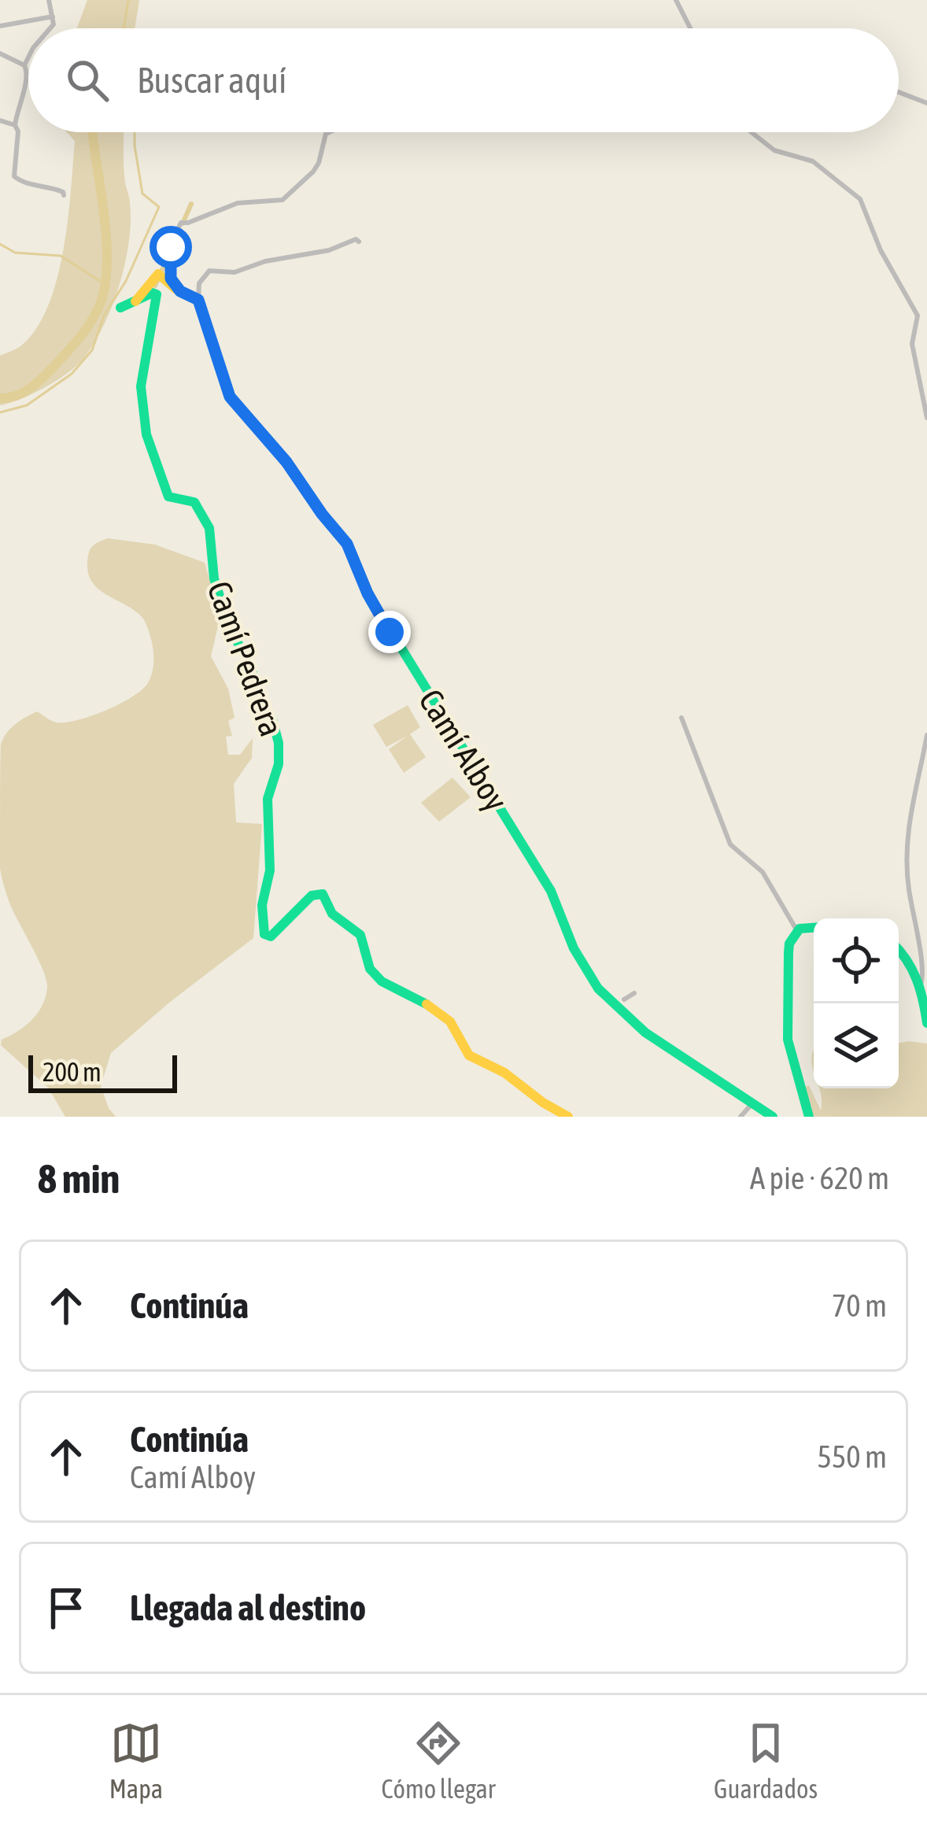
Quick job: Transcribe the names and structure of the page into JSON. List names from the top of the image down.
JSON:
{
  "streets": {
    "street": ["Camí Pedrera", "Camí Alboy"]
  },
  "scale_bar": "200 m",
  "page": {
    "search": "Buscar aquí",
    "scale": "200 m",
    "heading": ["8 min", "A pie · 620 m"],
    "list": [
      ["Continúa", "70 m"],
      ["Continúa", "Camí Alboy", "550 m"],
      "Llegada al destino"
    ],
    "nav": ["Mapa", "Cómo llegar", "Guardados"]
  }
}
